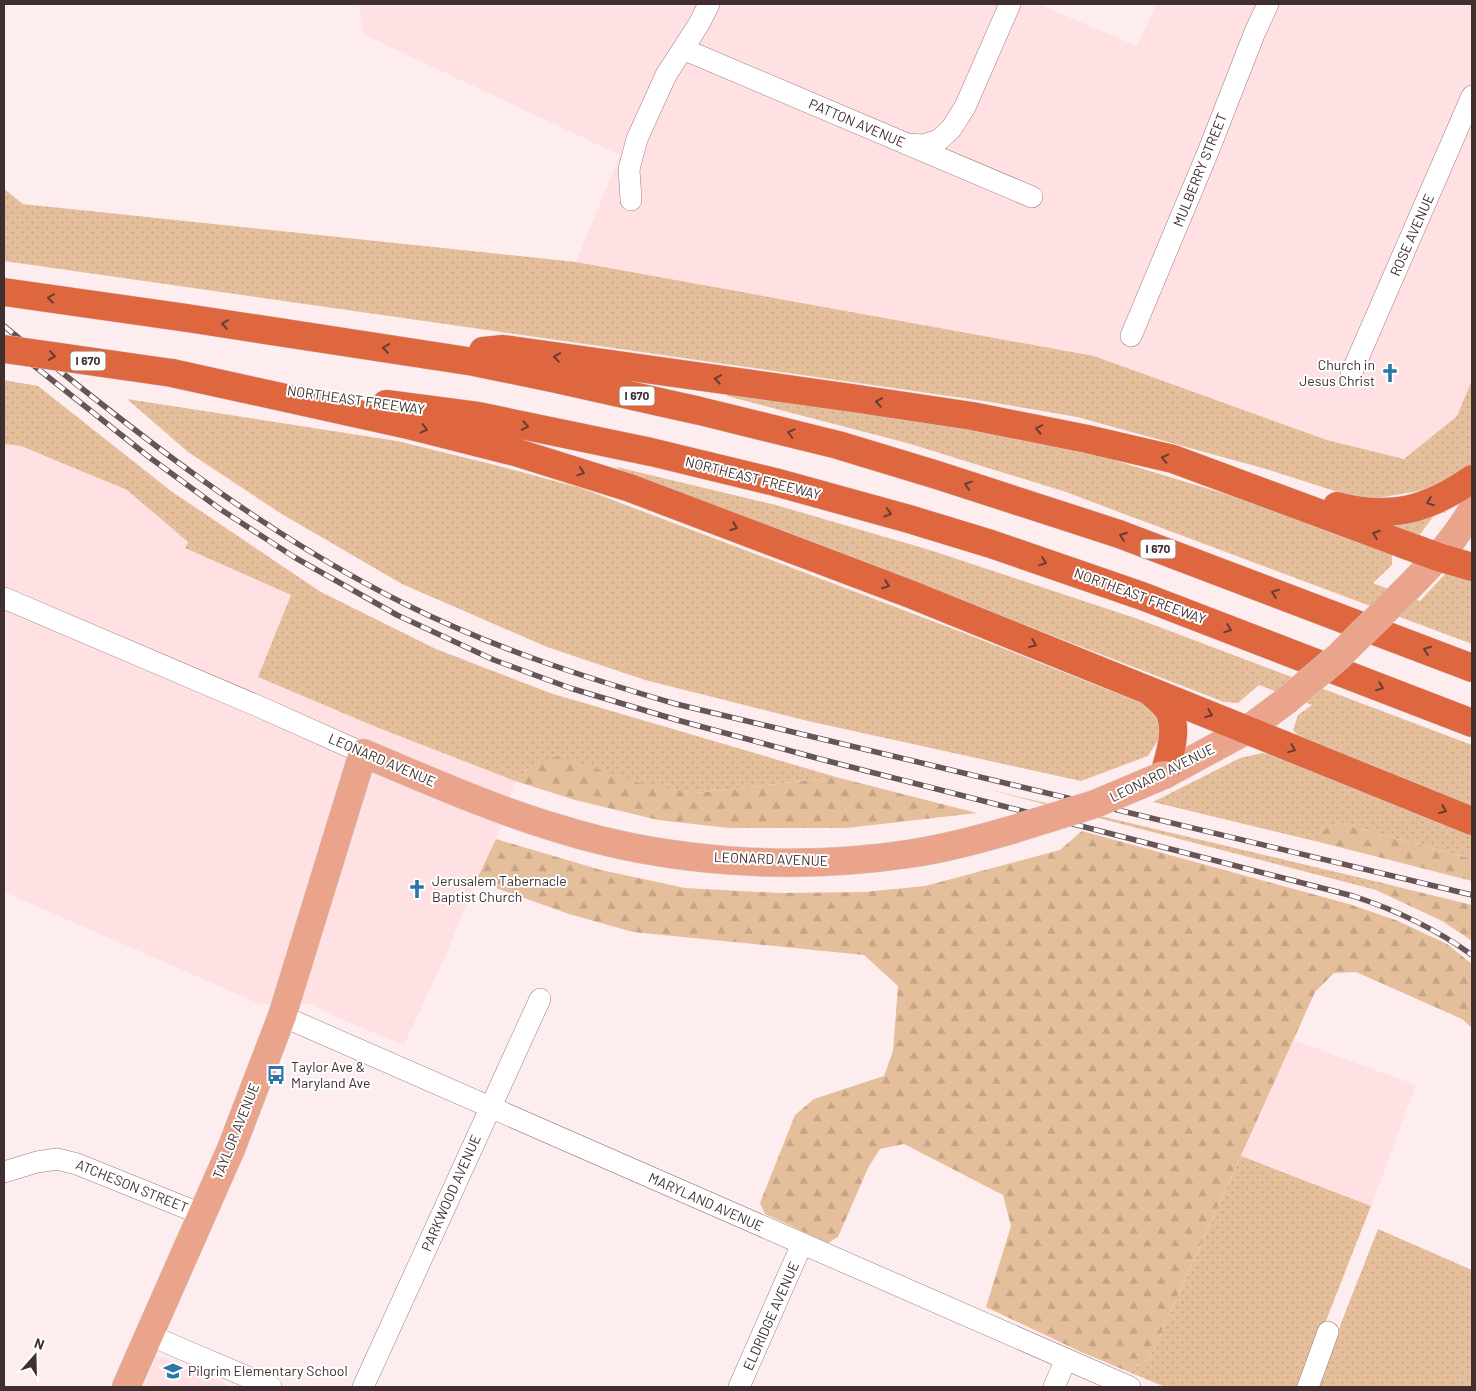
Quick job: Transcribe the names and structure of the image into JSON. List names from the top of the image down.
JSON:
{
  "streets": {
    "highway": ["I 670", "NORTHEAST FREEWAY"],
    "main road": ["LEONARD AVENUE", "TAYLOR AVENUE"],
    "street": [
      "PATTON AVENUE",
      "MULBERRY STREET",
      "ROSE AVENUE",
      "ATCHESON STREET",
      "PARKWOOD AVENUE",
      "MARYLAND AVENUE",
      "ELDRIDGE AVENUE"
    ]
  },
  "crossings": [
    ["LEONARD AVENUE", "TAYLOR AVENUE"],
    ["TAYLOR AVENUE", "ATCHESON STREET"],
    ["TAYLOR AVENUE", "MARYLAND AVENUE"],
    ["PARKWOOD AVENUE", "MARYLAND AVENUE"],
    ["MARYLAND AVENUE", "ELDRIDGE AVENUE"]
  ],
  "places": {
    "church": ["Church in Jesus Christ", "Jerusalem Tabernacle Baptist Church"],
    "bus stop": ["Taylor Ave & Maryland Ave"],
    "school or university": ["Pilgrim Elementary School"]
  },
  "north": "top"
}
